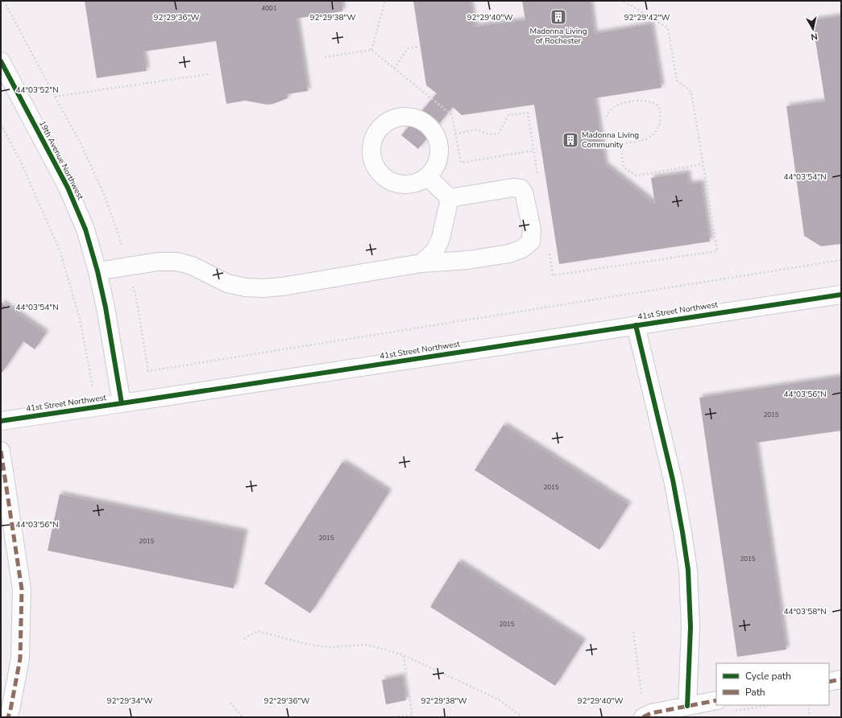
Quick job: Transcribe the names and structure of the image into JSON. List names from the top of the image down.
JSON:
{
  "streets": {
    "street": ["19th Avenue Northwest", "41st Street Northwest"]
  },
  "crossings": [
    ["19th Avenue Northwest", "41st Street Northwest"]
  ],
  "places": {
    "building": ["Madonna Living of Rochester", "Madonna Living Community"]
  },
  "house_numbers": [
    "4001",
    "2015",
    "2015",
    "2015",
    "2015",
    "2015",
    "2015"
  ],
  "legend": ["Cycle path", "Path"],
  "north": "bottom",
  "coordinates": [
    "92°29'36\"W",
    "92°29'38\"W",
    "92°29'40\"W",
    "92°29'42\"W",
    "44°03'52\"N",
    "44°03'54\"N",
    "44°03'56\"N",
    "44°03'58\"N",
    "92°29'34\"W"
  ]
}
